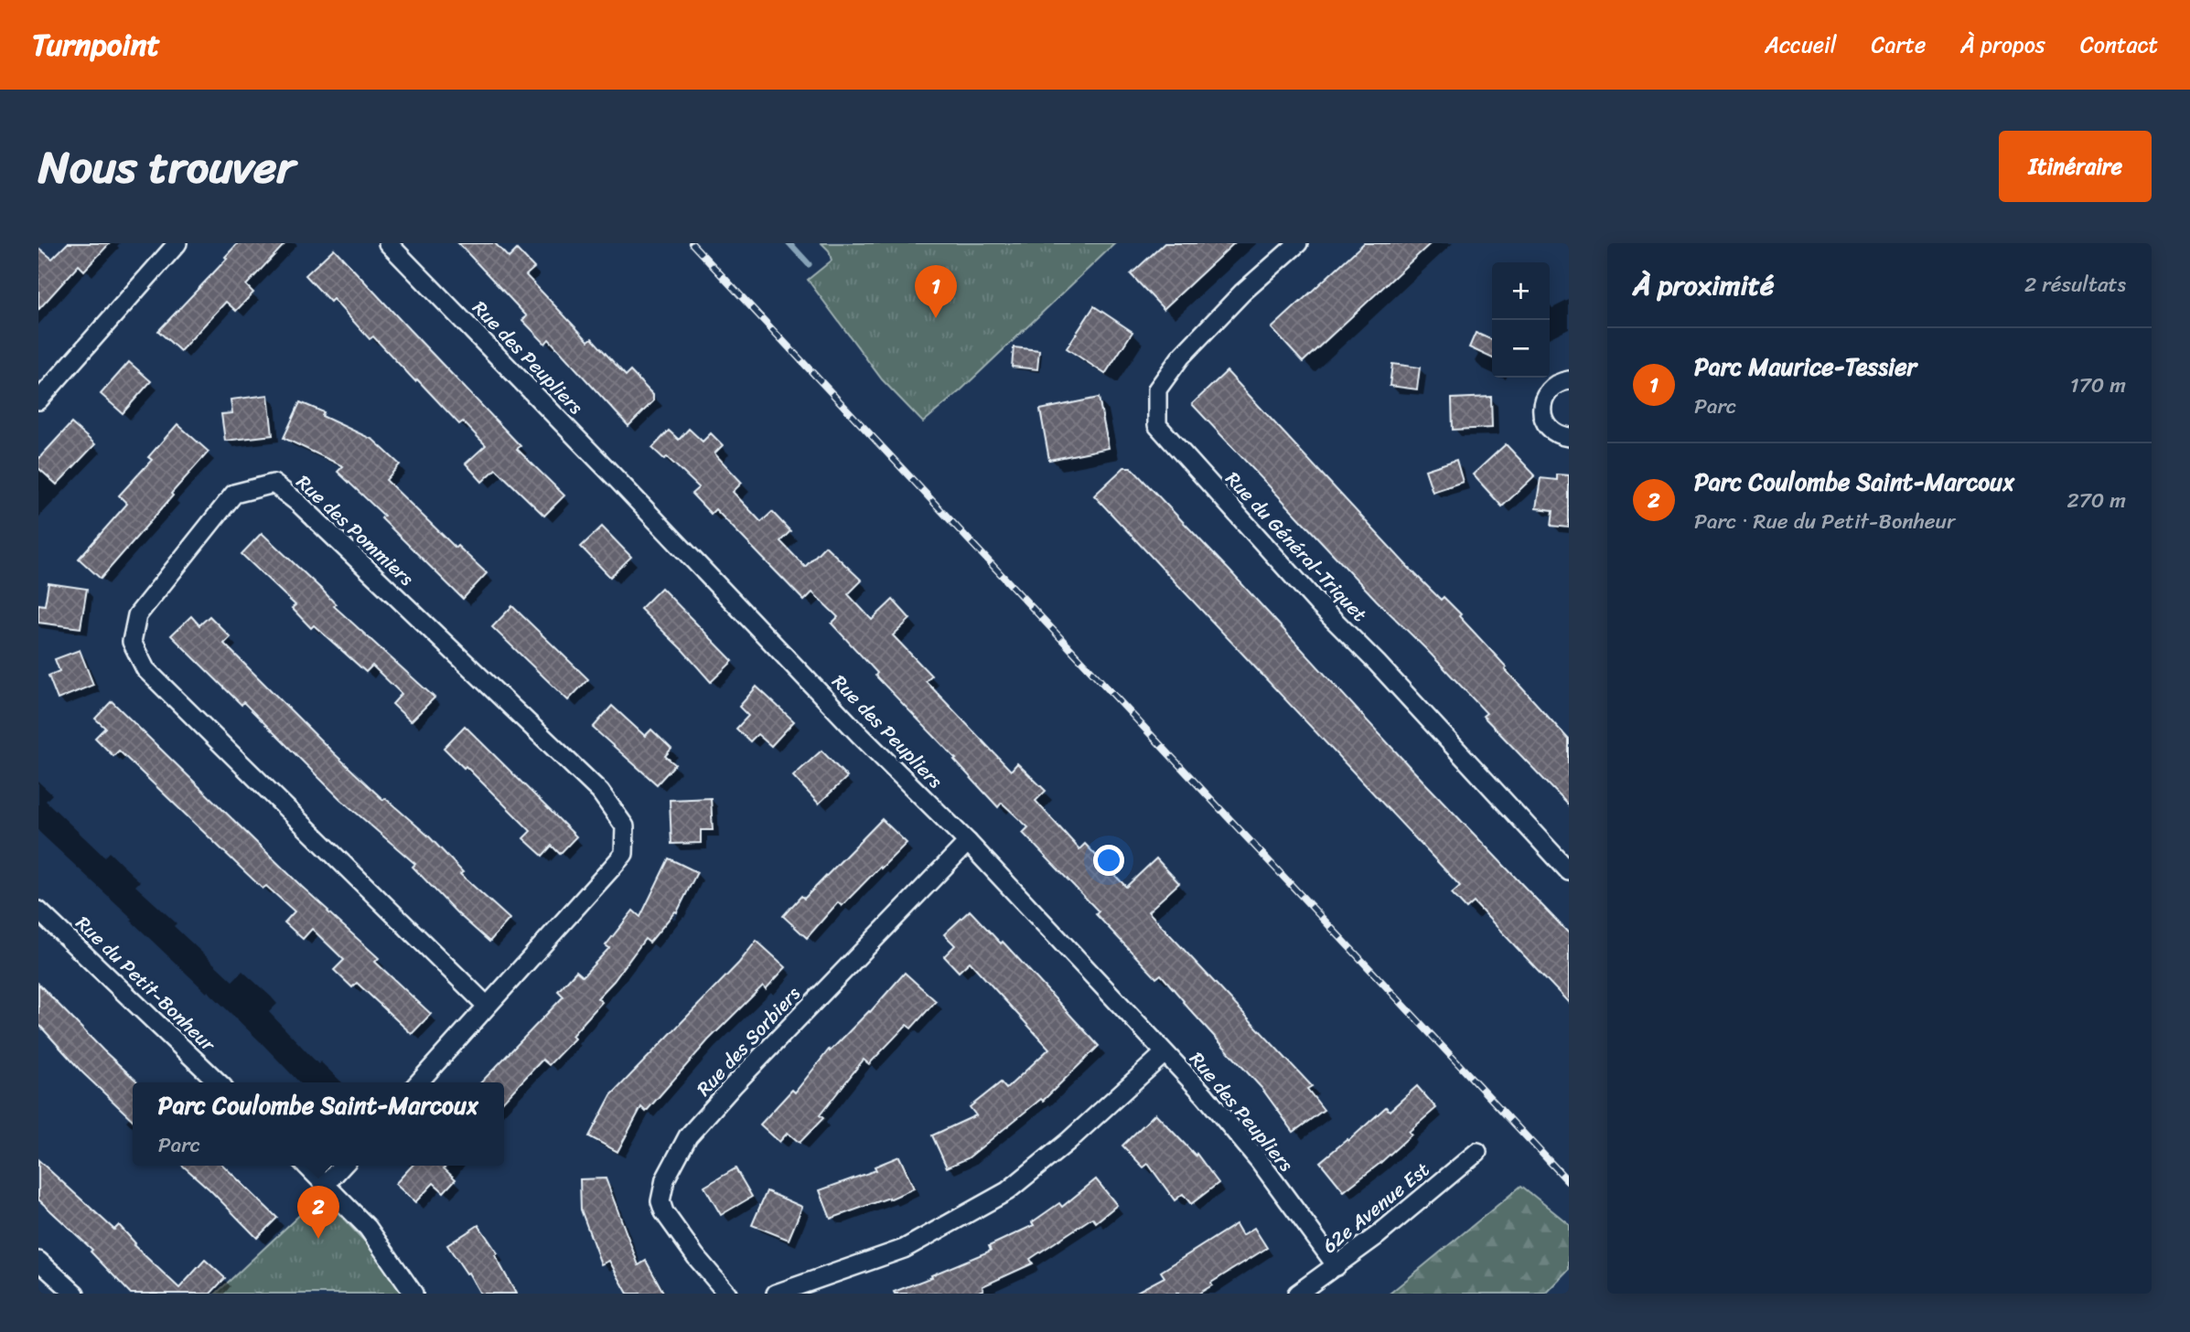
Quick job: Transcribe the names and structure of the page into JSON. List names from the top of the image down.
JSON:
{
  "streets": {
    "street": [
      "Rue des Peupliers",
      "Rue des Pommiers",
      "Rue du Général-Triquet",
      "Rue du Petit-Bonheur",
      "Rue des Sorbiers",
      "62e Avenue Est"
    ]
  },
  "crossings": [
    ["Rue des Peupliers", "Rue des Sorbiers"],
    ["Rue des Peupliers", "62e Avenue Est"]
  ],
  "page": {
    "header": "Turnpoint",
    "nav": [
      "Accueil",
      "Carte",
      "À propos",
      "Contact"
    ],
    "title": "Nous trouver",
    "buttons": "Itinéraire",
    "heading": ["À proximité", "2 résultats"],
    "map_buttons": ["+", "−"],
    "pins": ["1", "2"],
    "list": [
      {
        "mark": "1",
        "name": "Parc Maurice-Tessier",
        "note": "Parc",
        "value": "170 m"
      },
      {
        "mark": "2",
        "name": "Parc Coulombe Saint-Marcoux",
        "note": "Parc · Rue du Petit-Bonheur",
        "value": "270 m"
      }
    ],
    "popup": ["Parc Coulombe Saint-Marcoux", "Parc"]
  }
}
